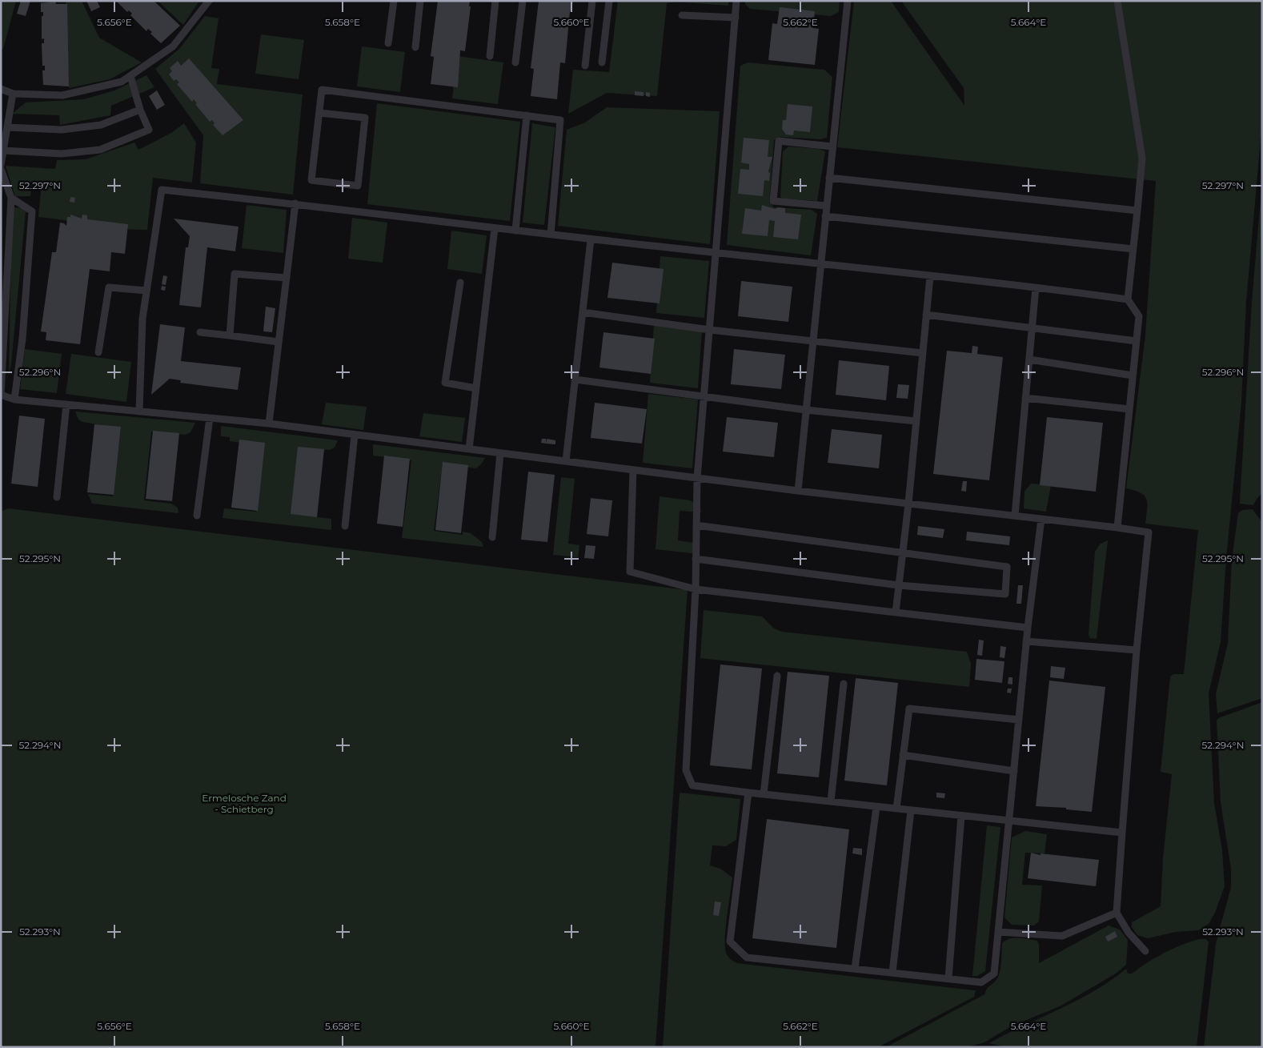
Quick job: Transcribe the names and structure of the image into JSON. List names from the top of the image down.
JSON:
{
  "parks": ["Ermelosche Zand - Schietberg"],
  "coordinates": [
    "5.656°E",
    "5.658°E",
    "5.660°E",
    "5.662°E",
    "5.664°E",
    "52.297°N",
    "52.296°N",
    "52.295°N",
    "52.294°N",
    "52.293°N"
  ]
}
